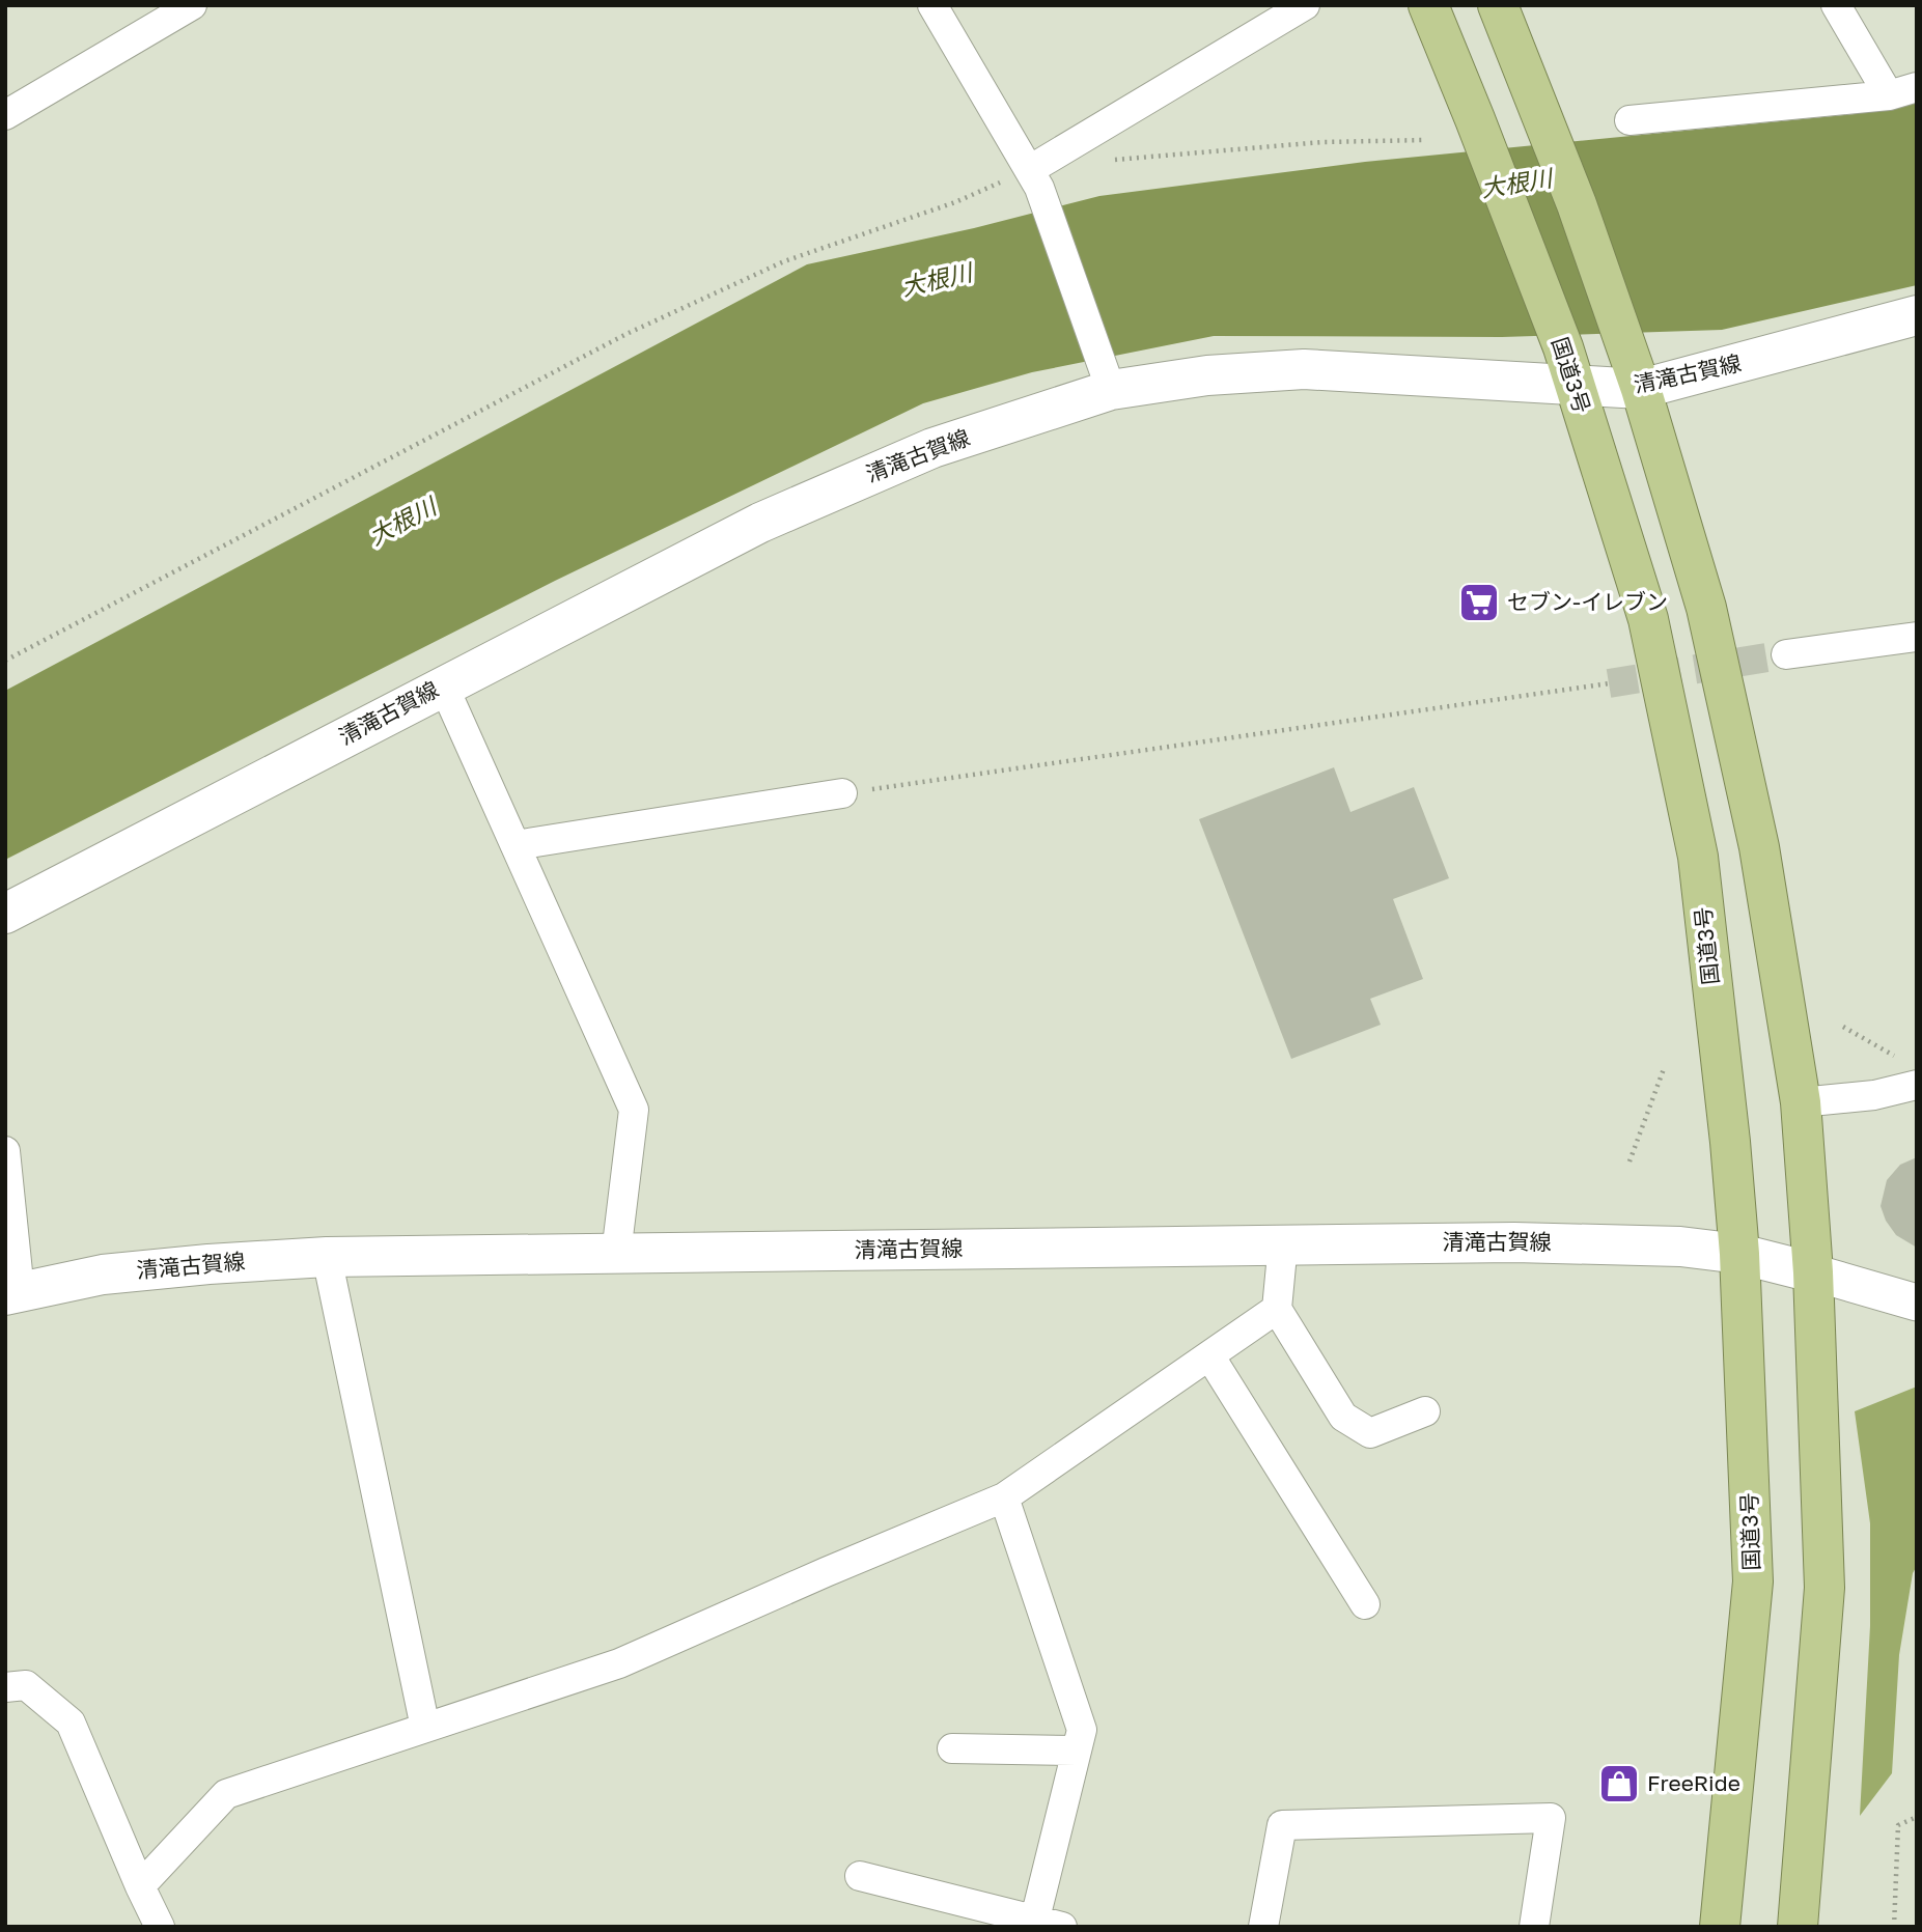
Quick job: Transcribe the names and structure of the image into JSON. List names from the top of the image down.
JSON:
{
  "streets": {
    "highway": ["国道3号"],
    "main road": ["清滝古賀線"]
  },
  "crossings": [
    ["清滝古賀線", "国道3号"]
  ],
  "water": ["大根川"],
  "places": {
    "supermarket": ["セブン-イレブン"],
    "shop": ["FreeRide"]
  }
}
